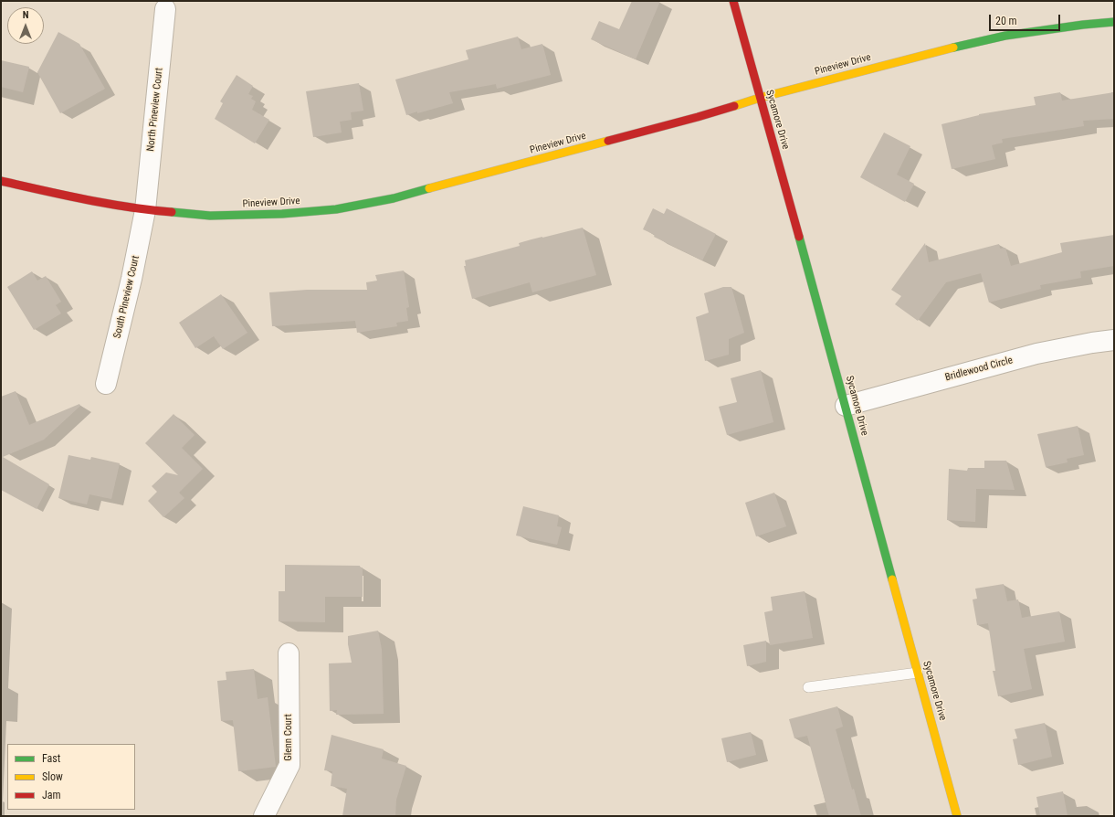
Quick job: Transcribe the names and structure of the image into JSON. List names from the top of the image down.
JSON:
{
  "streets": {
    "street": [
      "Pineview Drive",
      "North Pineview Court",
      "Sycamore Drive",
      "South Pineview Court",
      "Bridlewood Circle",
      "Glenn Court"
    ]
  },
  "crossings": [
    ["Pineview Drive", "North Pineview Court"],
    ["Pineview Drive", "Sycamore Drive"],
    ["Pineview Drive", "South Pineview Court"],
    ["North Pineview Court", "South Pineview Court"],
    ["Sycamore Drive", "Bridlewood Circle"]
  ],
  "legend": ["Fast", "Slow", "Jam"],
  "scale_bar": "20 m",
  "north": "top"
}
